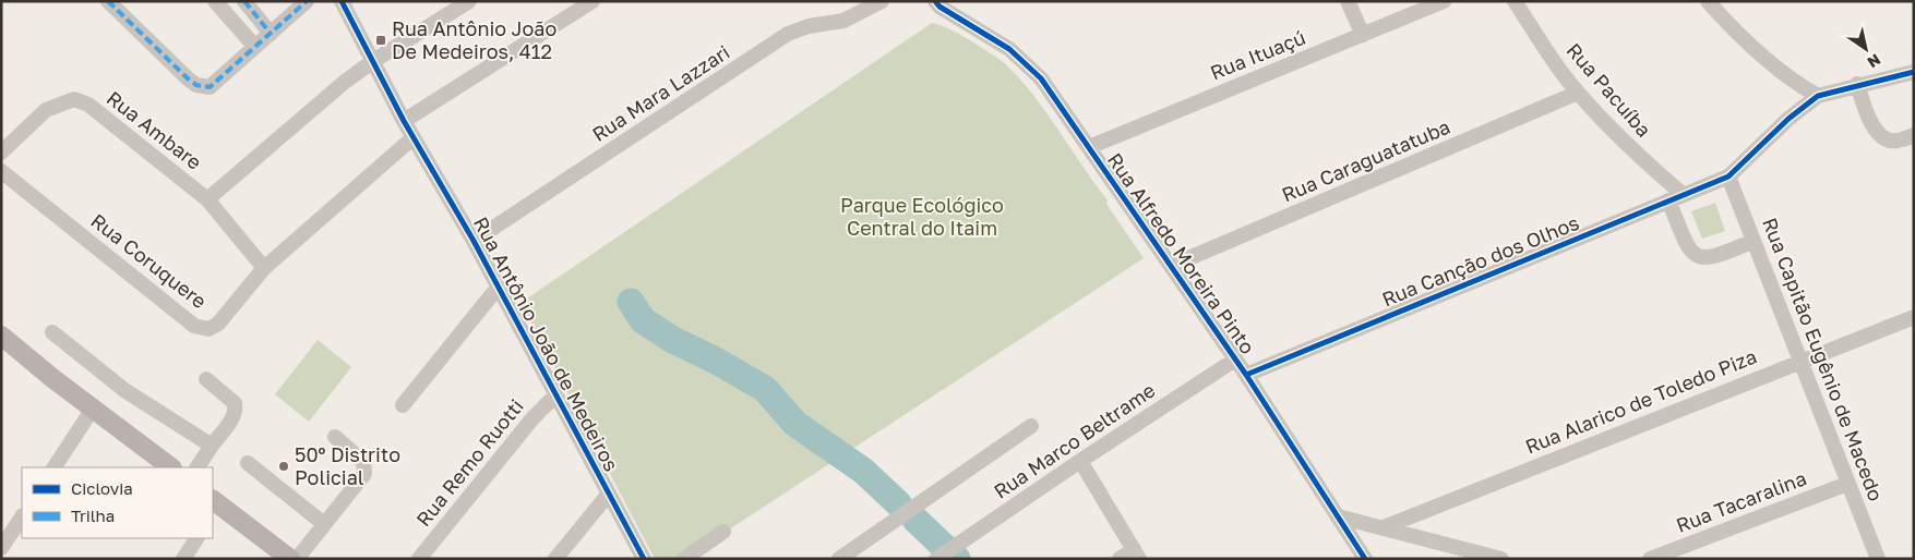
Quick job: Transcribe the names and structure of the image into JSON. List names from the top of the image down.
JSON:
{
  "streets": {
    "street": [
      "Rua Ituaçú",
      "Rua Pacuíba",
      "Rua Mara Lazzari",
      "Rua Ambare",
      "Rua Caraguatatuba",
      "Rua Alfredo Moreira Pinto",
      "Rua Coruquere",
      "Rua Canção dos Olhos",
      "Rua Antônio João de Medeiros",
      "Rua Capitão Eugênio de Macedo",
      "Rua Alarico de Toledo Piza",
      "Rua Marco Beltrame",
      "Rua Remo Ruotti",
      "Rua Tacaralina"
    ]
  },
  "crossings": [
    ["Rua Ituaçú", "Rua Alfredo Moreira Pinto"],
    ["Rua Pacuíba", "Rua Caraguatatuba"],
    ["Rua Pacuíba", "Rua Canção dos Olhos"],
    ["Rua Mara Lazzari", "Rua Antônio João de Medeiros"],
    ["Rua Ambare", "Rua Coruquere"],
    ["Rua Caraguatatuba", "Rua Alfredo Moreira Pinto"],
    ["Rua Alfredo Moreira Pinto", "Rua Canção dos Olhos"],
    ["Rua Alfredo Moreira Pinto", "Rua Marco Beltrame"],
    ["Rua Coruquere", "Rua Antônio João de Medeiros"],
    ["Rua Canção dos Olhos", "Rua Capitão Eugênio de Macedo"],
    ["Rua Antônio João de Medeiros", "Rua Remo Ruotti"],
    ["Rua Capitão Eugênio de Macedo", "Rua Alarico de Toledo Piza"],
    ["Rua Capitão Eugênio de Macedo", "Rua Tacaralina"]
  ],
  "parks": ["Parque Ecológico Central do Itaim"],
  "places": {
    "transit": ["Rua Antônio João De Medeiros, 412"],
    "other": ["50º Distrito Policial"]
  },
  "legend": ["Ciclovia", "Trilha"],
  "north": "bottom right"
}
